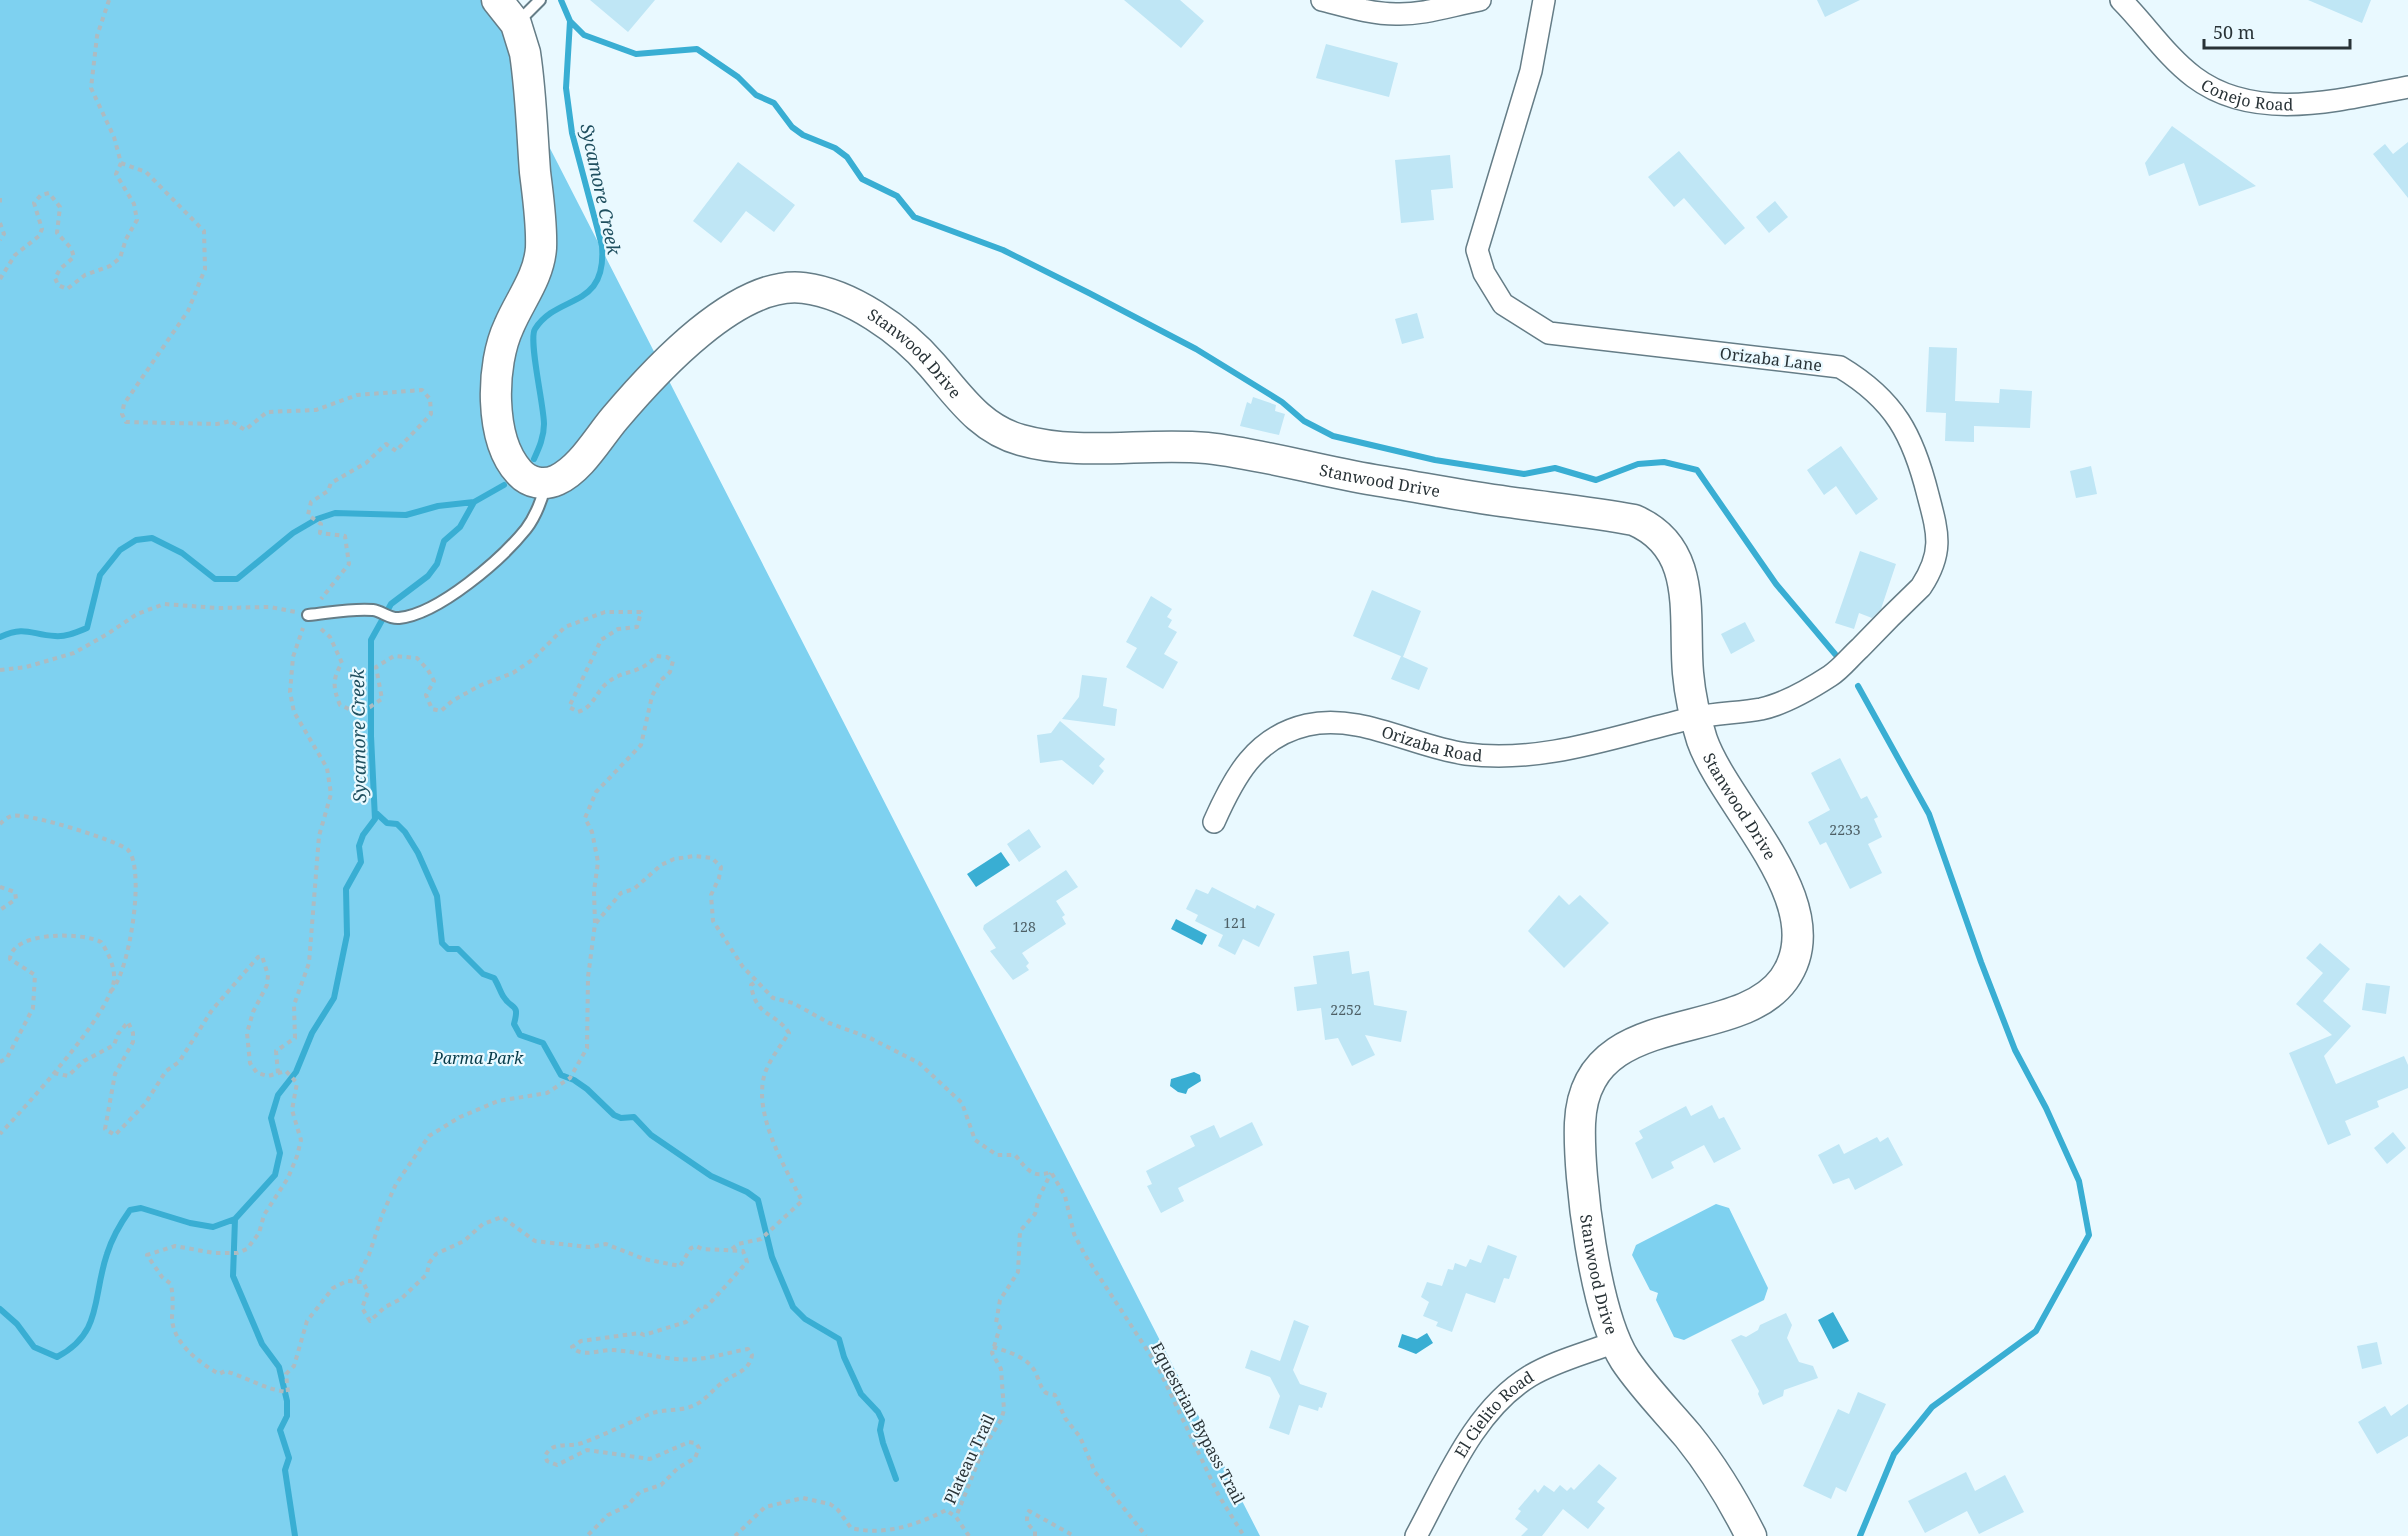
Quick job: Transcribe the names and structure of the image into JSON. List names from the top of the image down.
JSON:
{
  "streets": {
    "main road": ["Stanwood Drive"],
    "street": [
      "Conejo Road",
      "Orizaba Lane",
      "Orizaba Road",
      "El Cielito Road"
    ],
    "path": ["Equestrian Bypass Trail", "Plateau Trail"]
  },
  "crossings": [
    ["Stanwood Drive", "Orizaba Lane"],
    ["Stanwood Drive", "Orizaba Road"],
    ["Stanwood Drive", "El Cielito Road"],
    ["Orizaba Lane", "Orizaba Road"]
  ],
  "water": ["Sycamore Creek"],
  "parks": ["Parma Park"],
  "house_numbers": [
    "2233",
    "121",
    "128",
    "2252"
  ],
  "scale_bar": "50 m"
}
